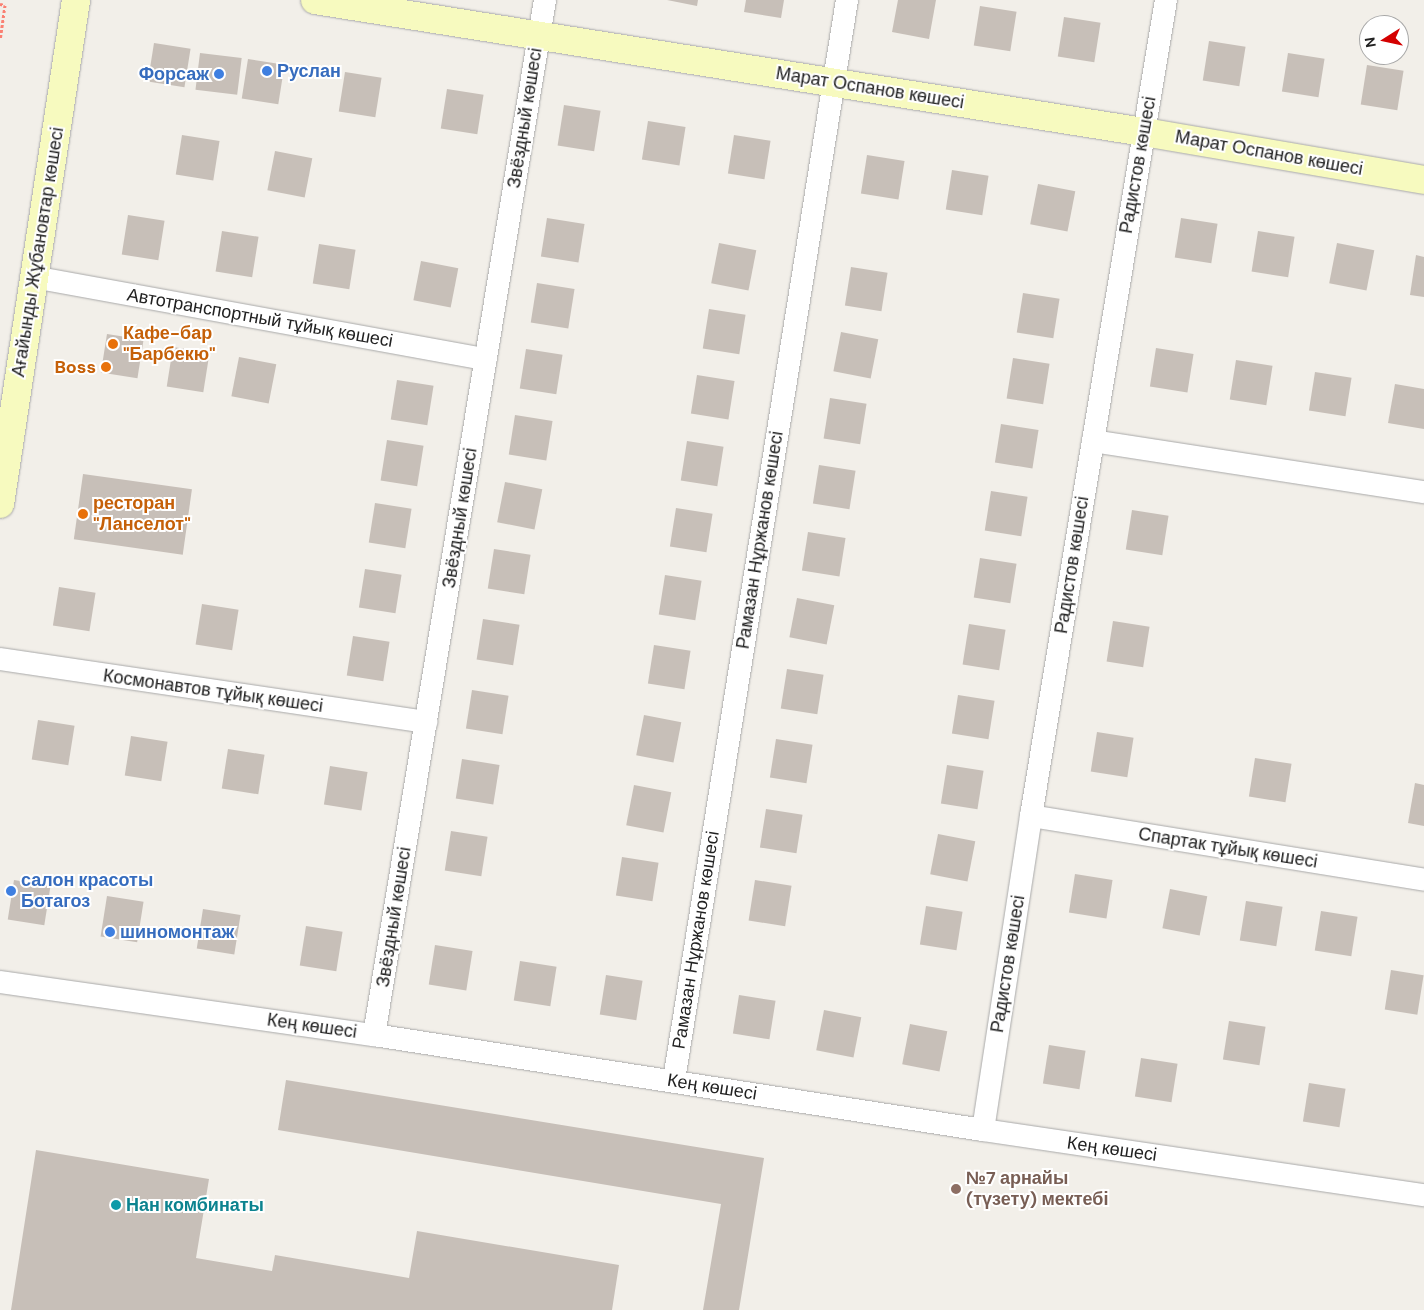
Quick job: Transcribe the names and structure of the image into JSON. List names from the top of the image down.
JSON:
{
  "streets": {
    "street": [
      "Марат Оспанов көшесі",
      "Звёздный көшесі",
      "Радистов көшесі",
      "Ағайынды Жұбановтар көшесі",
      "Автотранспортный тұйық көшесі",
      "Рамазан Нұржанов көшесі",
      "Космонавтов тұйық көшесі",
      "Спартак тұйық көшесі",
      "Кең көшесі"
    ]
  },
  "crossings": [
    ["Марат Оспанов көшесі", "Звёздный көшесі"],
    ["Марат Оспанов көшесі", "Радистов көшесі"],
    ["Марат Оспанов көшесі", "Рамазан Нұржанов көшесі"],
    ["Звёздный көшесі", "Автотранспортный тұйық көшесі"],
    ["Звёздный көшесі", "Космонавтов тұйық көшесі"],
    ["Звёздный көшесі", "Кең көшесі"],
    ["Радистов көшесі", "Спартак тұйық көшесі"],
    ["Радистов көшесі", "Кең көшесі"],
    ["Ағайынды Жұбановтар көшесі", "Автотранспортный тұйық көшесі"],
    ["Рамазан Нұржанов көшесі", "Кең көшесі"]
  ],
  "places": [
    "Руслан",
    "Форсаж",
    "Кафе-бар \"Барбекю\"",
    "Boss",
    "ресторан \"Ланселот\"",
    "салон красоты Ботагоз",
    "шиномонтаж",
    "№7 арнайы (түзету) мектебі",
    "Нан комбинаты"
  ],
  "north": "left"
}
